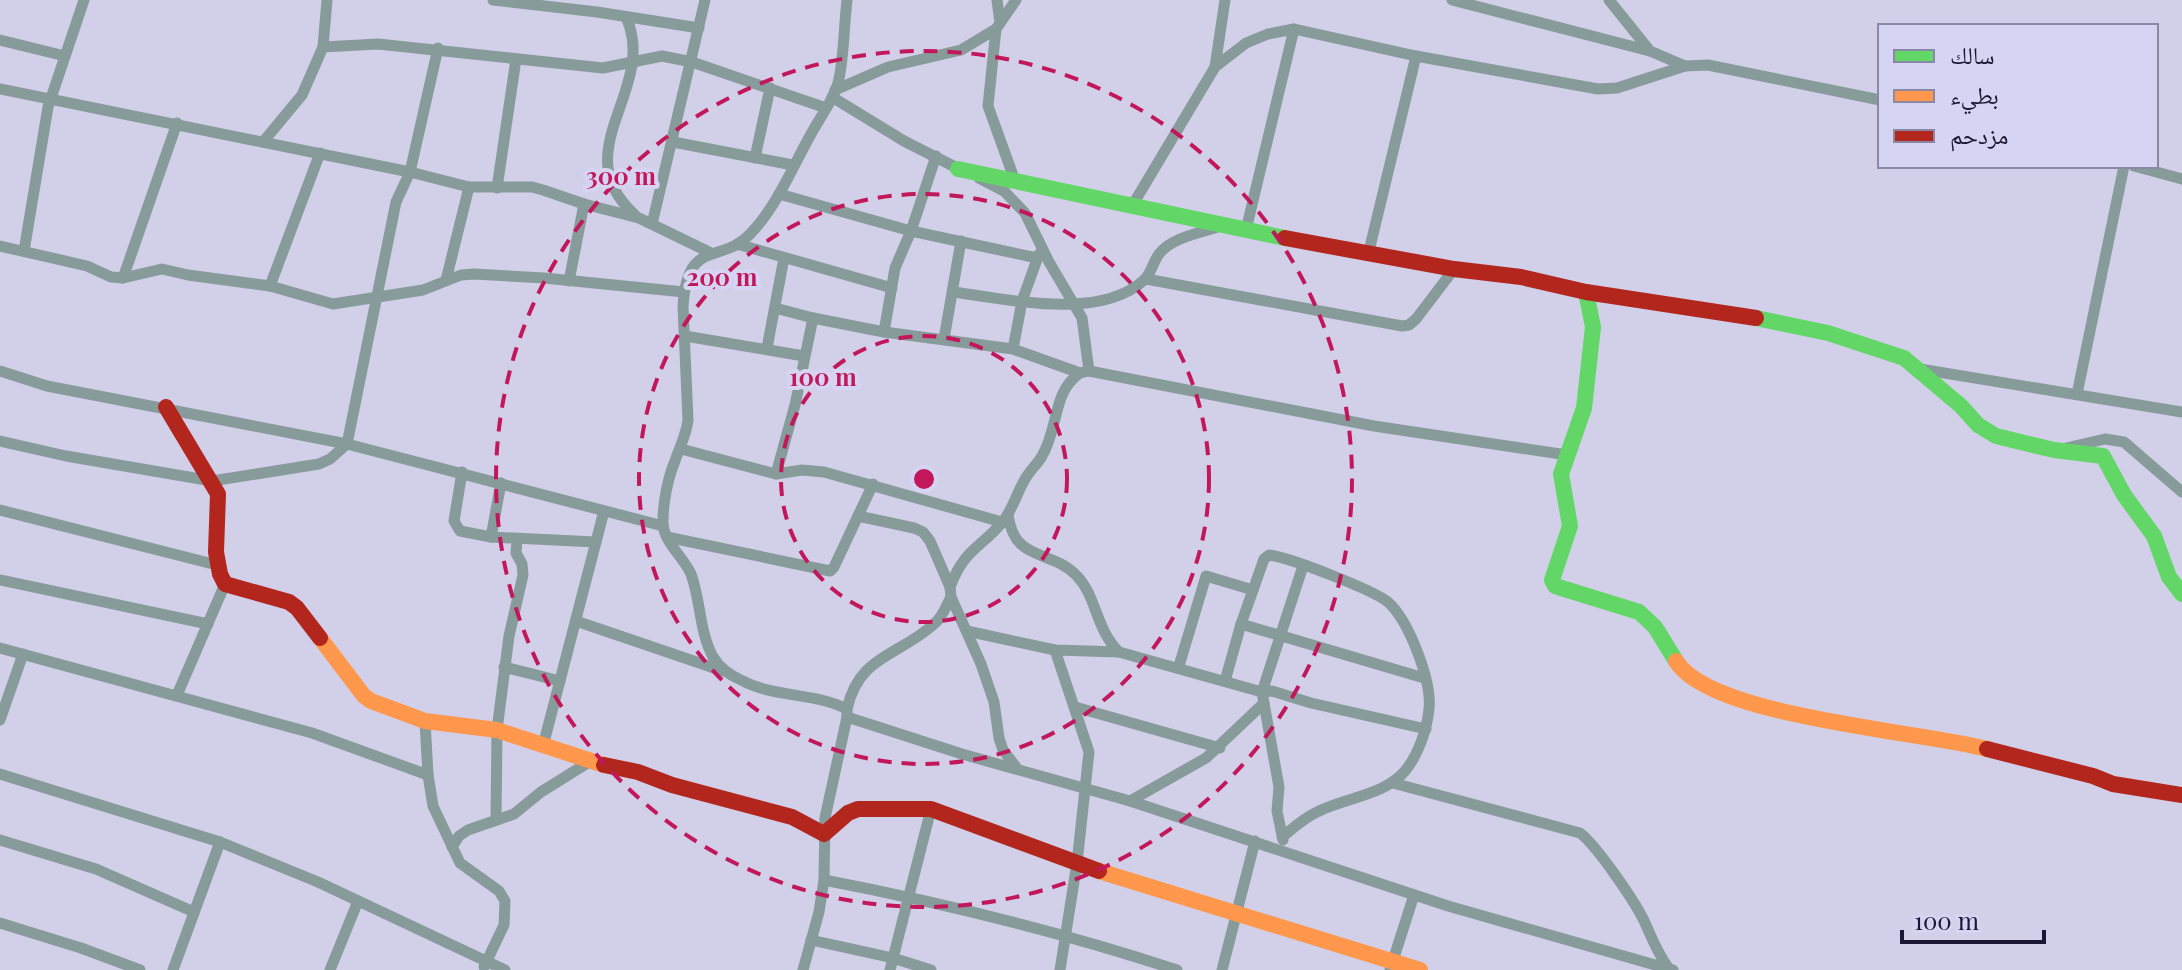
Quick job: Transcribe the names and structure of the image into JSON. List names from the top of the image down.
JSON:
{
  "legend": ["سالك", "بطيء", "مزدحم"],
  "scale_bar": "100 m",
  "rings": ["300 m", "200 m", "100 m"]
}
